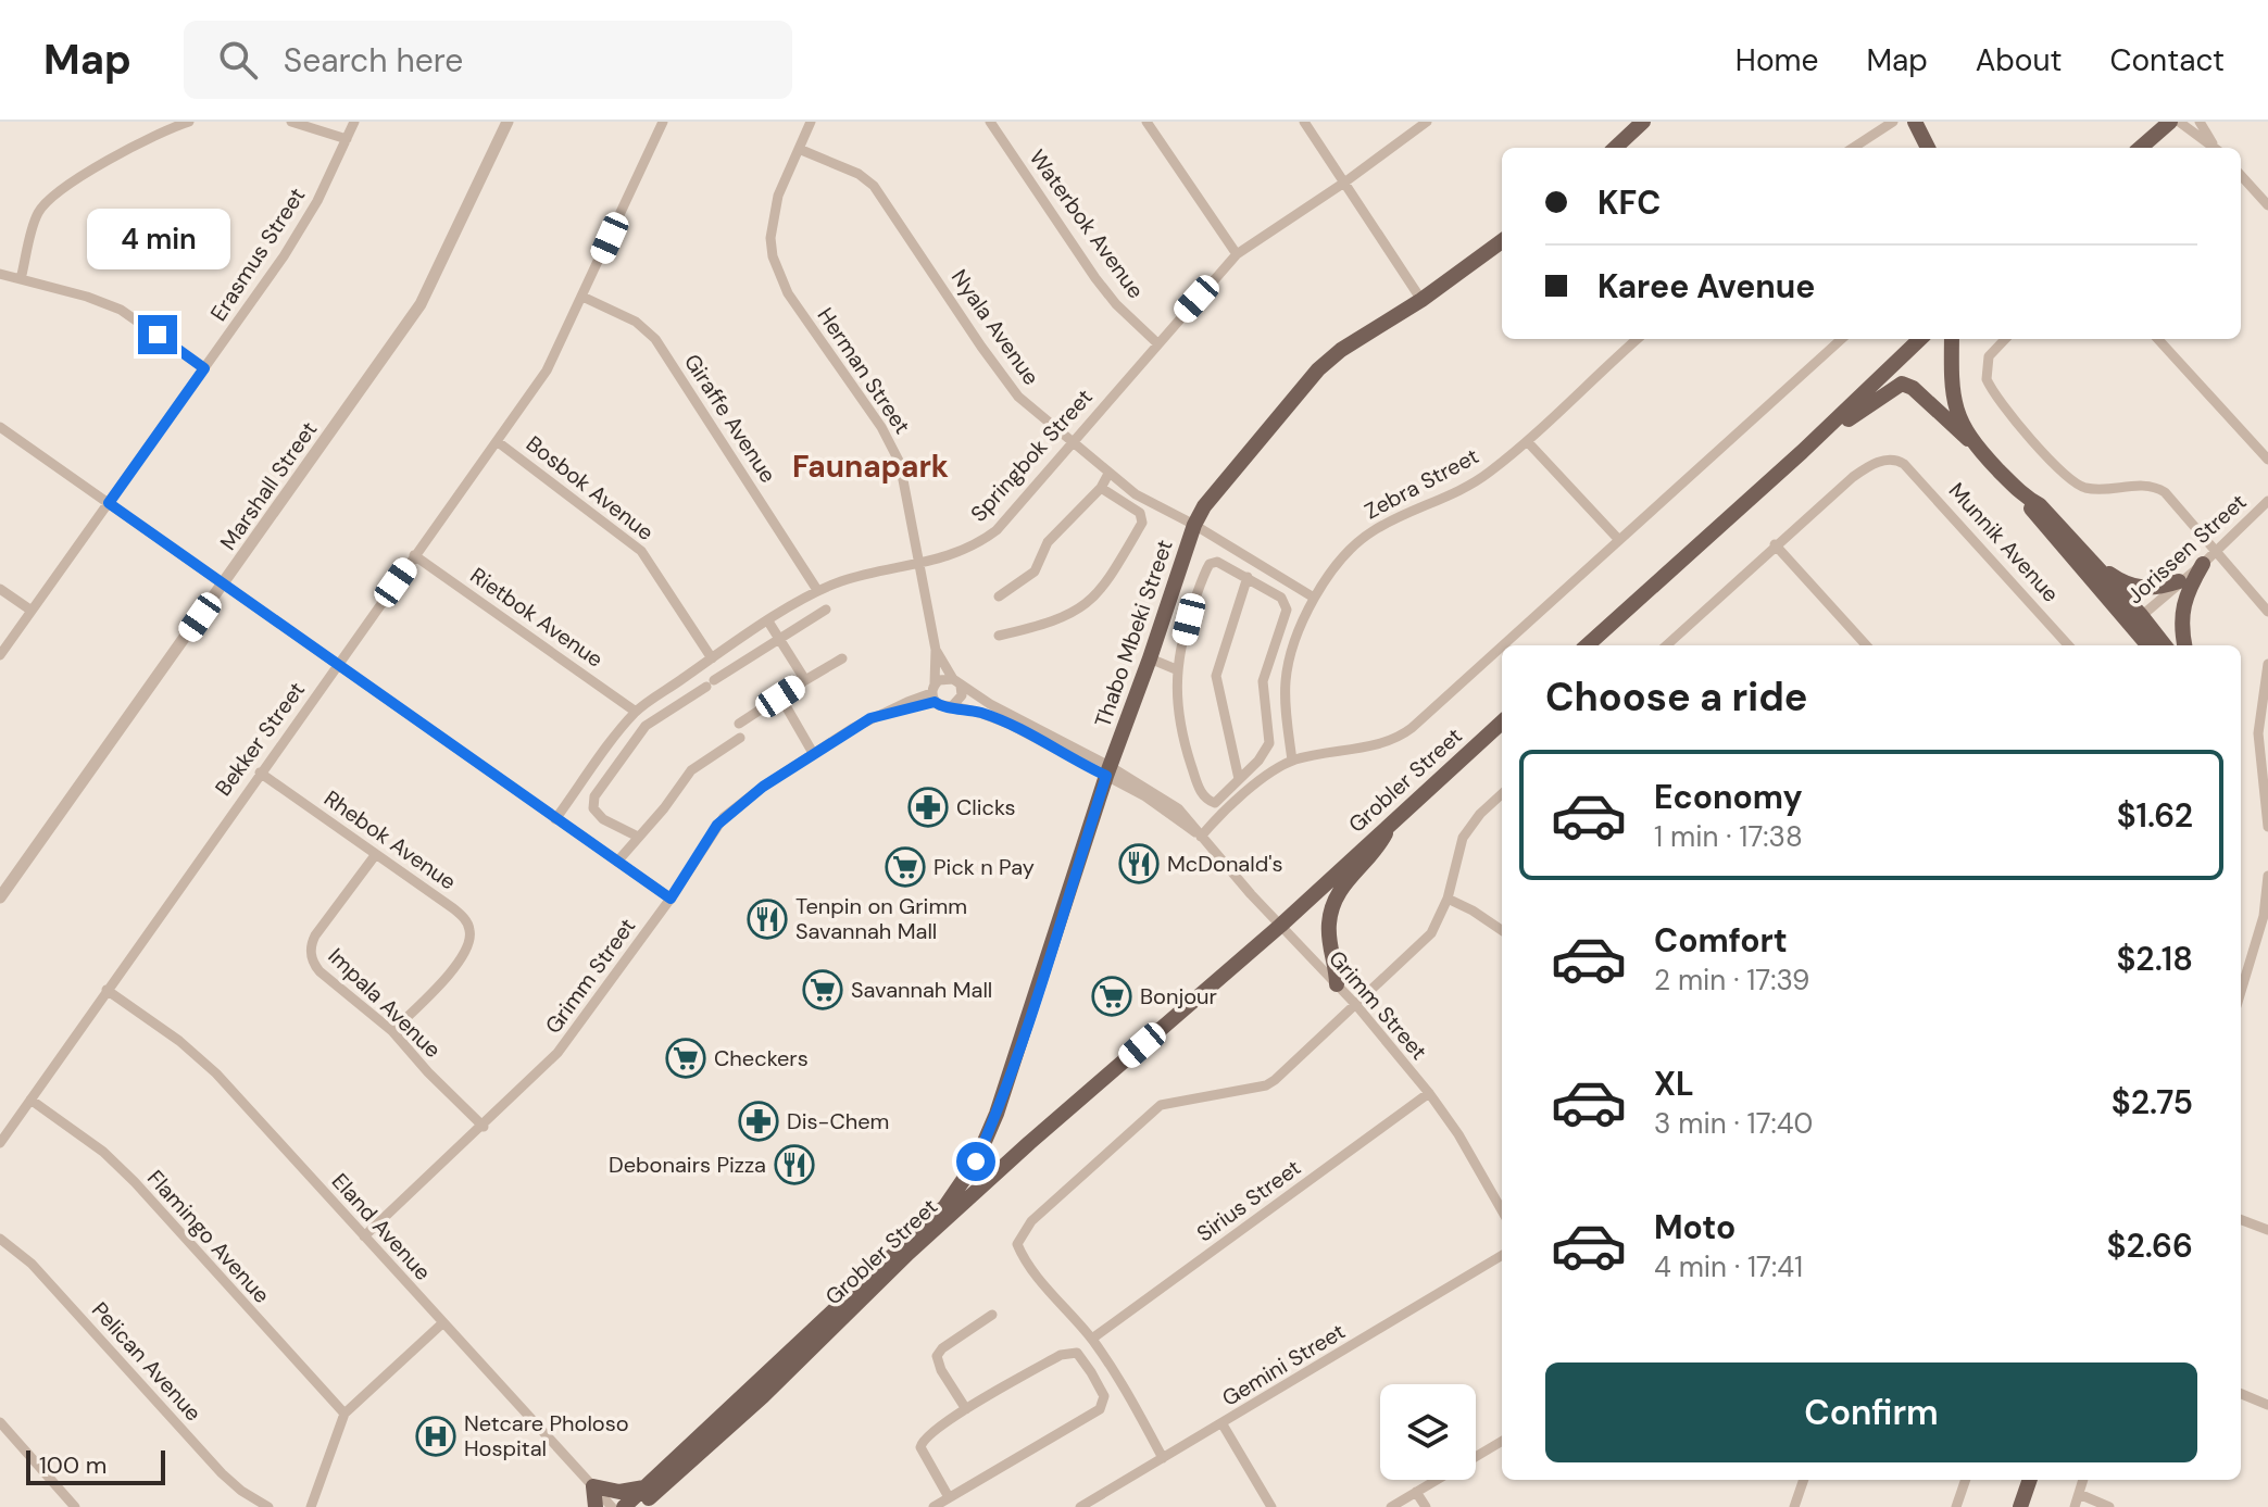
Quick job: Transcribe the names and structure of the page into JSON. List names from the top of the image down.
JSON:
{
  "streets": {
    "main road": ["Munnik Avenue", "Thabo Mbeki Street", "Grobler Street"],
    "street": [
      "Waterbok Avenue",
      "Erasmus Street",
      "Nyala Avenue",
      "Herman Street",
      "Giraffe Avenue",
      "Springbok Street",
      "Zebra Street",
      "Marshall Street",
      "Bosbok Avenue",
      "Jorissen Street",
      "Rietbok Avenue",
      "Bekker Street",
      "Rhebok Avenue",
      "Grimm Street",
      "Impala Avenue",
      "Sirius Street",
      "Eland Avenue",
      "Flamingo Avenue",
      "Pelican Avenue",
      "Gemini Street"
    ]
  },
  "crossings": [
    ["Waterbok Avenue", "Springbok Street"],
    ["Nyala Avenue", "Herman Street"],
    ["Nyala Avenue", "Springbok Street"],
    ["Nyala Avenue", "Zebra Street"],
    ["Nyala Avenue", "Thabo Mbeki Street"],
    ["Herman Street", "Springbok Street"],
    ["Herman Street", "Grimm Street"],
    ["Giraffe Avenue", "Springbok Street"],
    ["Giraffe Avenue", "Bekker Street"],
    ["Springbok Street", "Bosbok Avenue"],
    ["Springbok Street", "Rietbok Avenue"],
    ["Zebra Street", "Grobler Street"],
    ["Bosbok Avenue", "Bekker Street"],
    ["Munnik Avenue", "Jorissen Street"],
    ["Rietbok Avenue", "Bekker Street"],
    ["Thabo Mbeki Street", "Grobler Street"],
    ["Thabo Mbeki Street", "Grimm Street"],
    ["Bekker Street", "Rhebok Avenue"],
    ["Bekker Street", "Eland Avenue"],
    ["Bekker Street", "Flamingo Avenue"],
    ["Grobler Street", "Grimm Street"],
    ["Rhebok Avenue", "Impala Avenue"],
    ["Grimm Street", "Impala Avenue"],
    ["Grimm Street", "Sirius Street"],
    ["Grimm Street", "Eland Avenue"]
  ],
  "districts": ["Faunapark"],
  "places": {
    "pharmacy": ["Clicks", "Dis-Chem"],
    "restaurant": ["McDonald's", "Tenpin on Grimm Savannah Mall", "Debonairs Pizza"],
    "supermarket": [
      "Pick n Pay",
      "Savannah Mall",
      "Bonjour",
      "Checkers"
    ],
    "hospital": ["Netcare Pholoso Hospital"]
  },
  "scale_bar": "100 m",
  "page": {
    "header": "Map",
    "search": "Search here",
    "nav": [
      "Home",
      "Map",
      "About",
      "Contact"
    ],
    "banner": ["KFC", "Karee Avenue"],
    "bubble": "4 min",
    "heading": "Choose a ride",
    "list": [
      {
        "name": "Economy",
        "note": "1 min · 17:38",
        "value": "$1.62"
      },
      {
        "name": "Comfort",
        "note": "2 min · 17:39",
        "value": "$2.18"
      },
      {
        "name": "XL",
        "note": "3 min · 17:40",
        "value": "$2.75"
      },
      {
        "name": "Moto",
        "note": "4 min · 17:41",
        "value": "$2.66"
      }
    ],
    "buttons": "Confirm",
    "scale": "100 m"
  }
}
